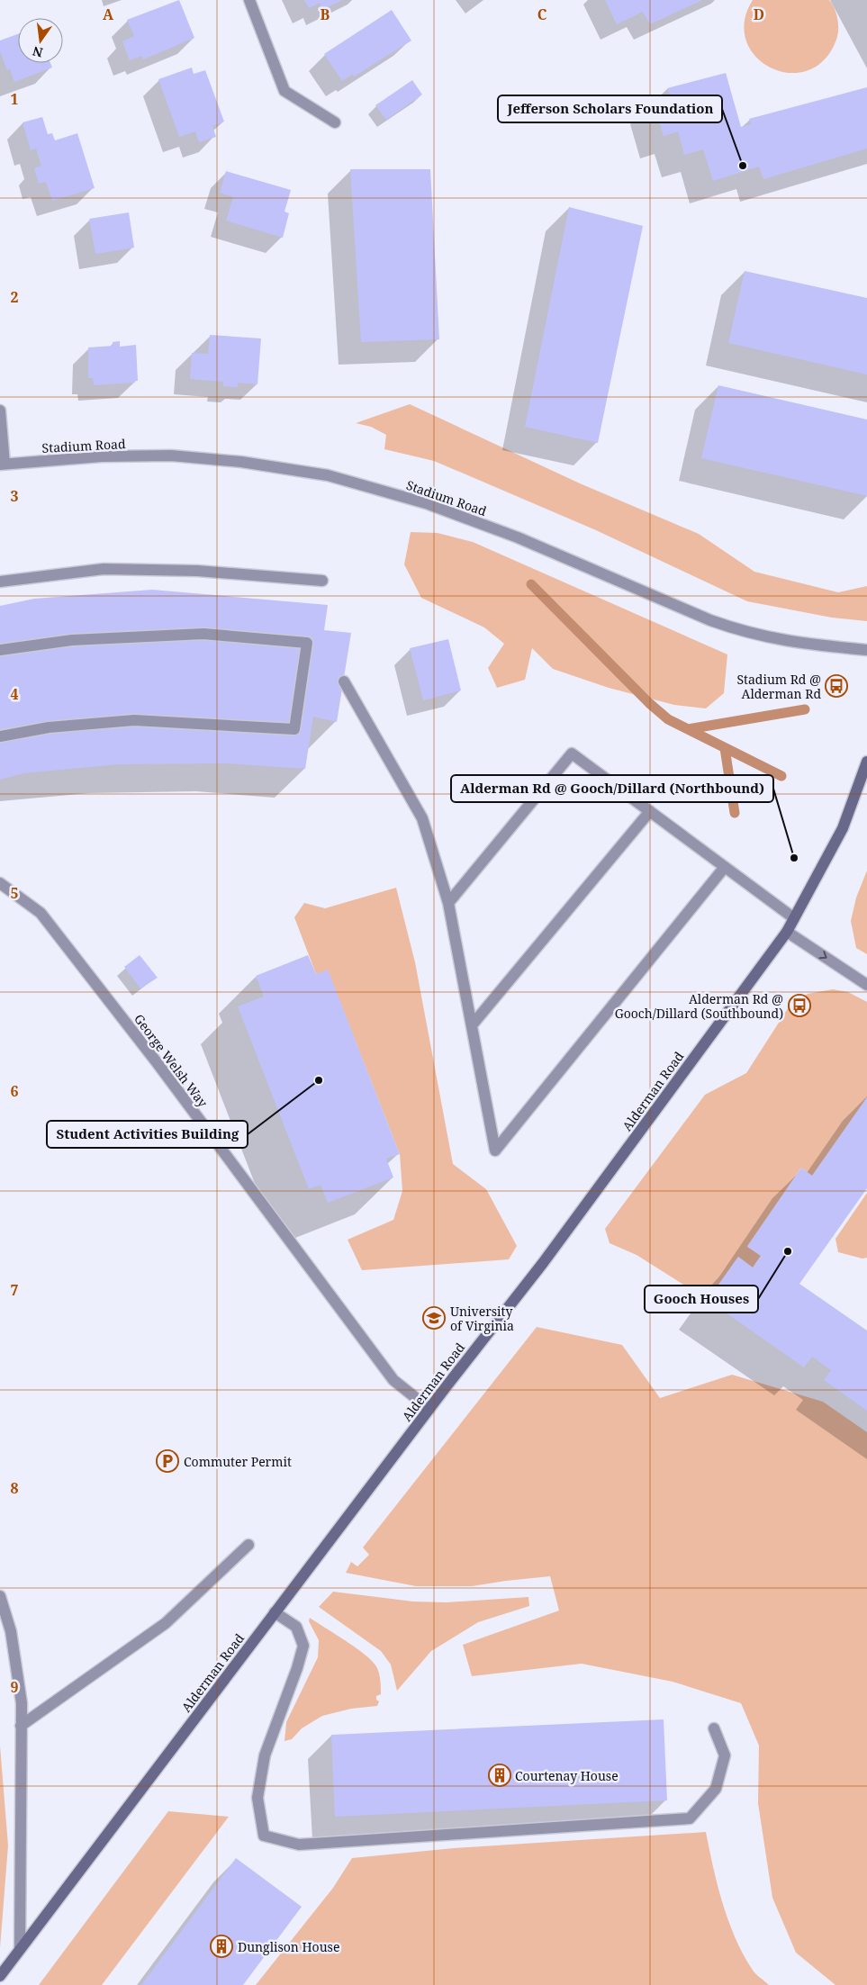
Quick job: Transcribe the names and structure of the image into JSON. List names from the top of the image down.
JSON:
{
  "streets": {
    "main road": ["Alderman Road"],
    "street": ["Stadium Road", "George Welsh Way"]
  },
  "crossings": [
    ["George Welsh Way", "Alderman Road"]
  ],
  "places": {
    "other": [
      "Jefferson Scholars Foundation",
      "Alderman Rd @ Gooch/Dillard (Northbound)",
      "Student Activities Building",
      "Gooch Houses"
    ],
    "bus stop": ["Stadium Rd @ Alderman Rd", "Alderman Rd @ Gooch/Dillard (Southbound)"],
    "school or university": ["University of Virginia"],
    "parking": ["Commuter Permit"],
    "building": ["Courtenay House", "Dunglison House"]
  },
  "north": "bottom",
  "grid": {
    "columns": [
      "A",
      "B",
      "C",
      "D"
    ],
    "rows": [
      "1",
      "2",
      "3",
      "4",
      "5",
      "6",
      "7",
      "8",
      "9"
    ]
  }
}
